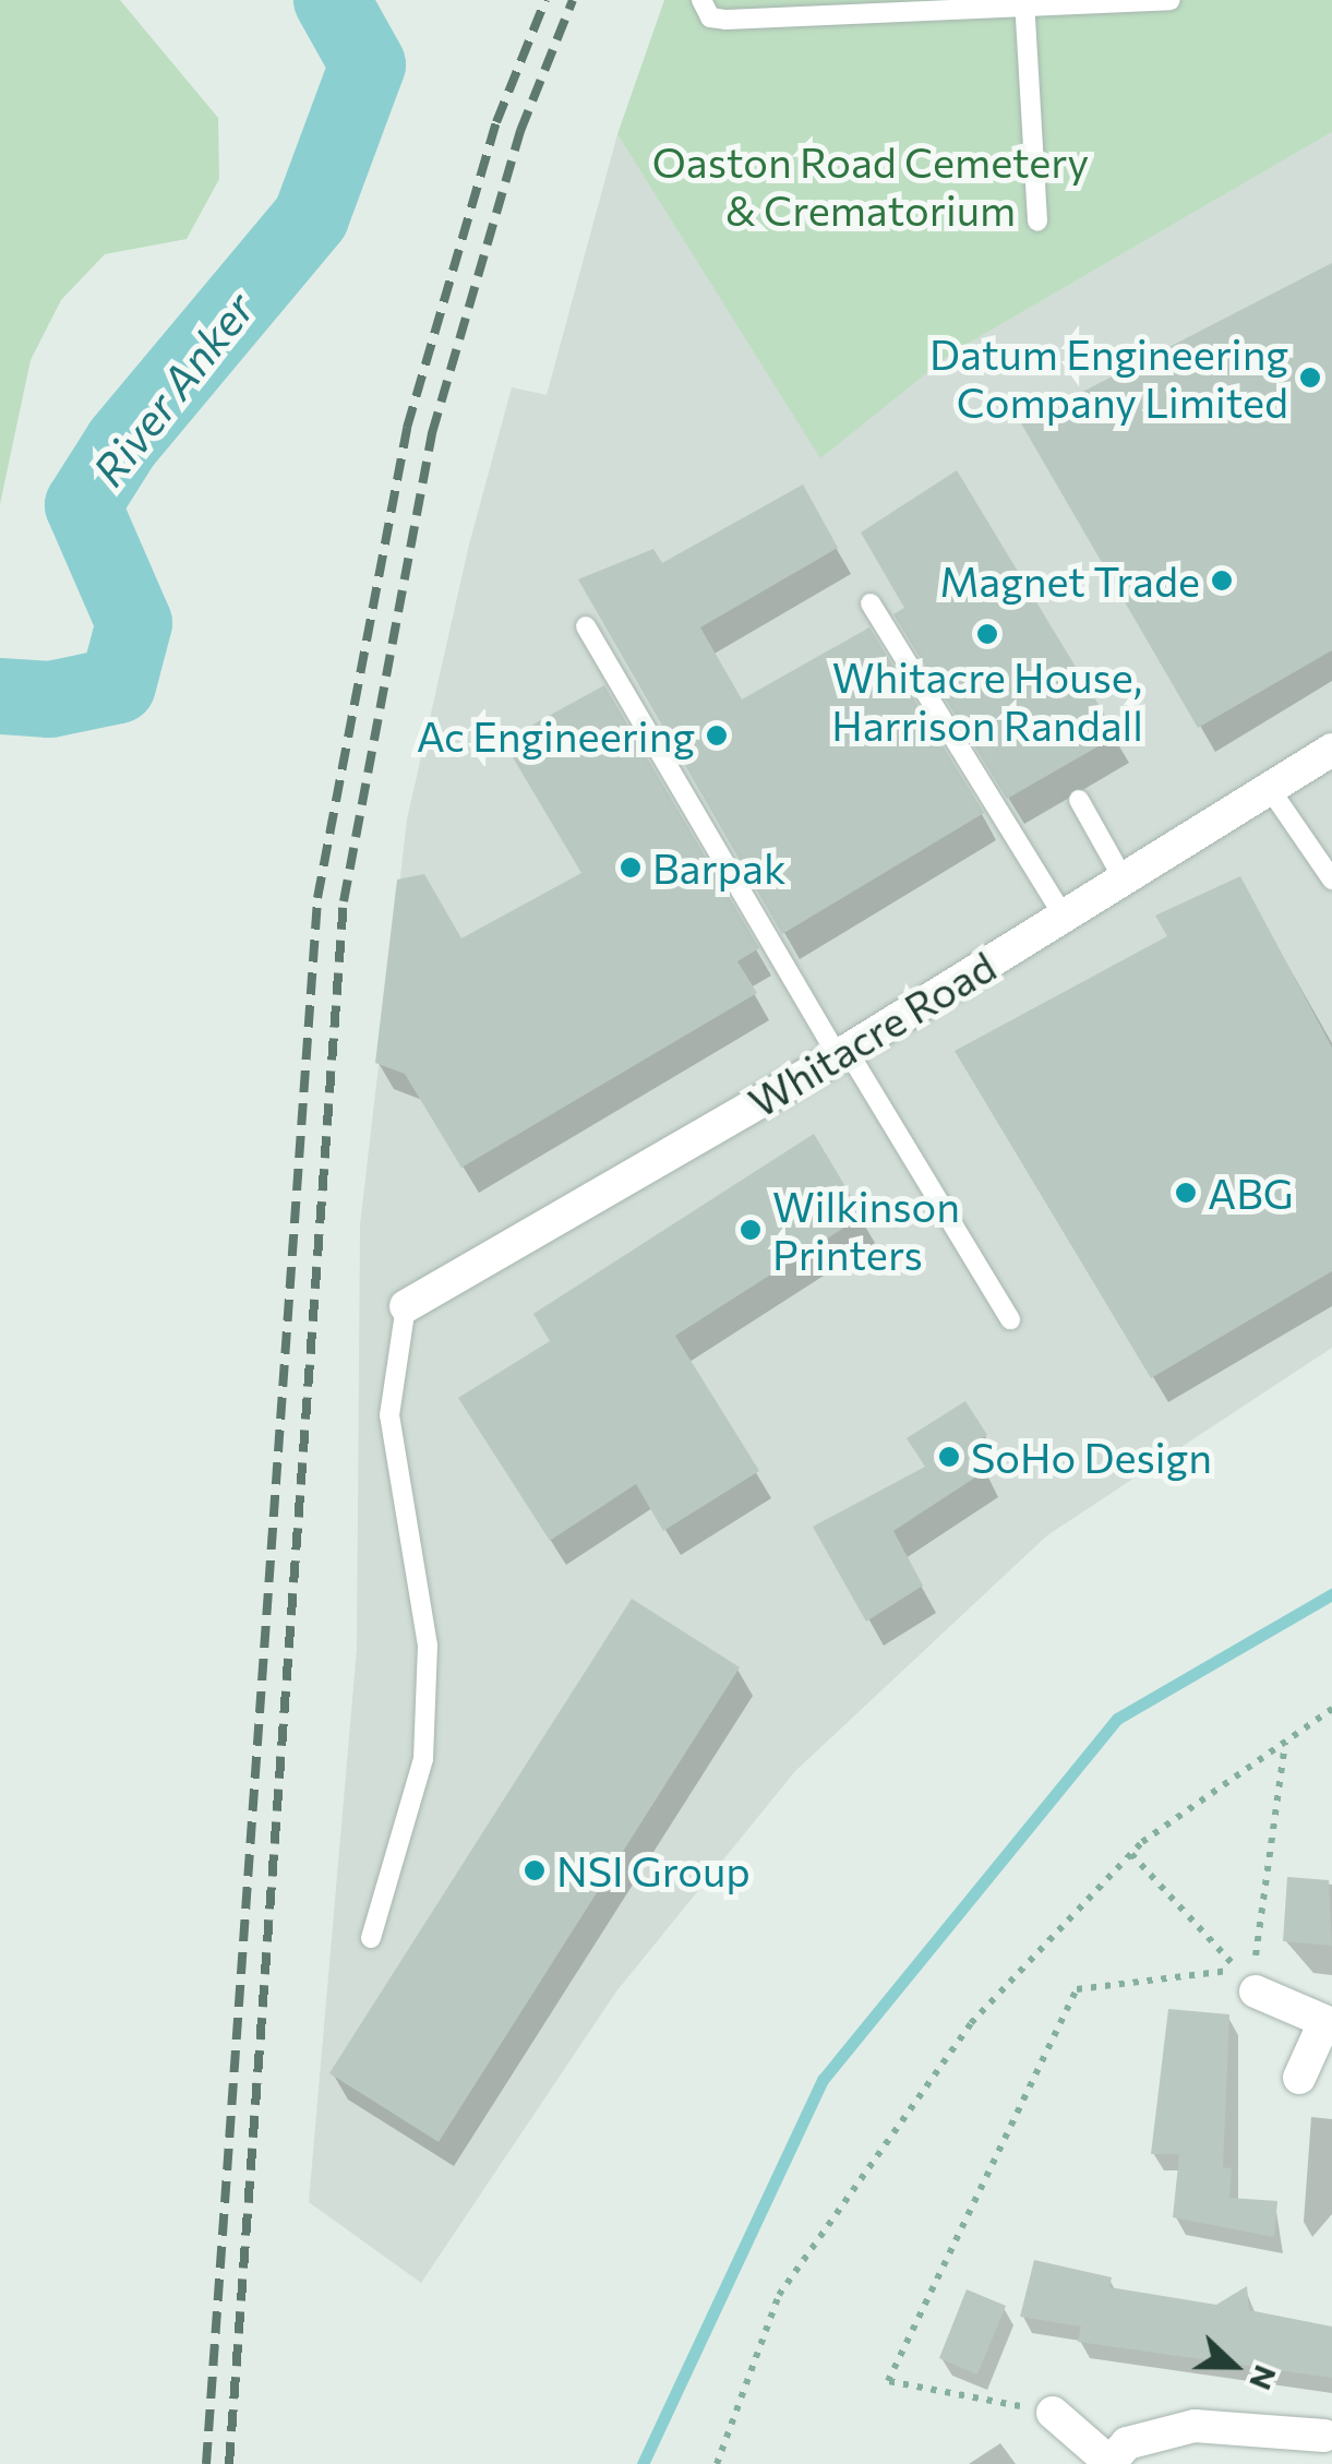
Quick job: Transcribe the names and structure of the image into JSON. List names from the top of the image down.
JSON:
{
  "streets": {
    "street": ["Whitacre Road"]
  },
  "water": ["River Anker"],
  "parks": ["Oaston Road Cemetery & Crematorium"],
  "places": [
    "Datum Engineering Company Limited",
    "Magnet Trade",
    "Whitacre House, Harrison Randall",
    "Ac Engineering",
    "Barpak",
    "ABG",
    "Wilkinson Printers",
    "SoHo Design",
    "NSI Group"
  ],
  "north": "right"
}
